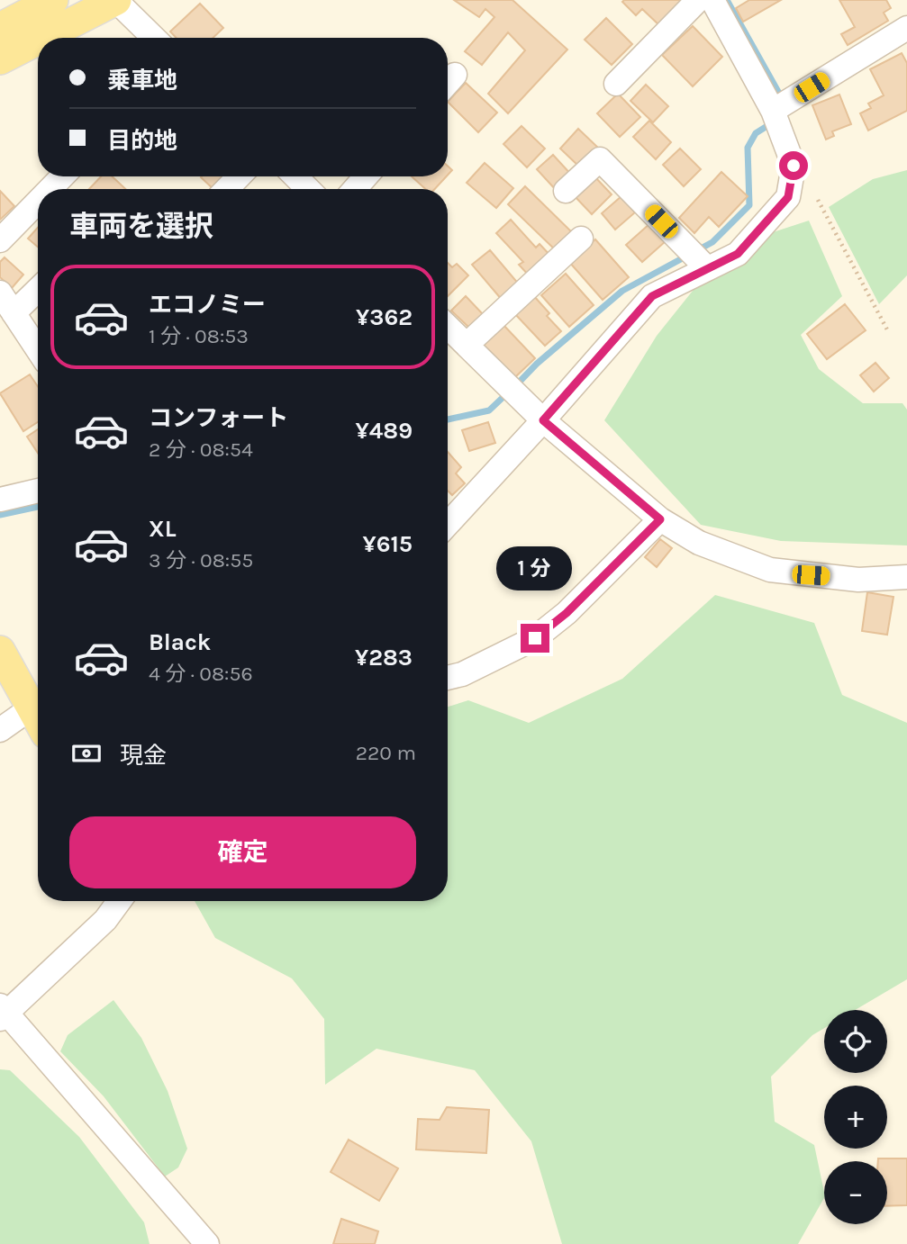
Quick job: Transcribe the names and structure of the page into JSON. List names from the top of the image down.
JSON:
{
  "page": {
    "banner": ["乗車地", "目的地"],
    "heading": "車両を選択",
    "list": [
      {
        "name": "エコノミー",
        "note": "1 分 · 08:53",
        "value": "¥362"
      },
      {
        "name": "コンフォート",
        "note": "2 分 · 08:54",
        "value": "¥489"
      },
      {
        "name": "XL",
        "note": "3 分 · 08:55",
        "value": "¥615"
      },
      {
        "name": "Black",
        "note": "4 分 · 08:56",
        "value": "¥283"
      }
    ],
    "bubble": "1 分",
    "pay": ["現金", "220 m"],
    "buttons": "確定",
    "map_buttons": ["+", "−"]
  }
}
